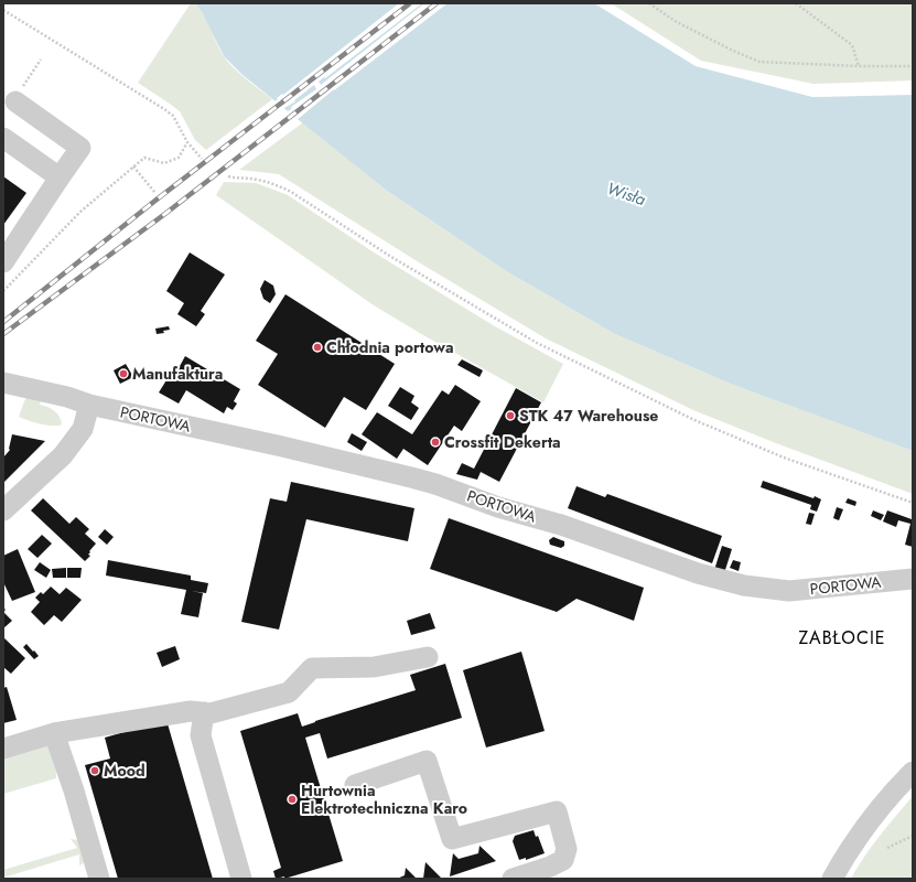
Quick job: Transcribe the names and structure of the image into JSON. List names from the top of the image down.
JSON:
{
  "streets": {
    "street": ["PORTOWA"]
  },
  "districts": ["ZABŁOCIE"],
  "water": ["Wisła"],
  "places": [
    "Chłodnia portowa",
    "Manufaktura",
    "STK 47 Warehouse",
    "Crossfit Dekerta",
    "Mood",
    "Hurtownia Elektrotechniczna Karo"
  ]
}
